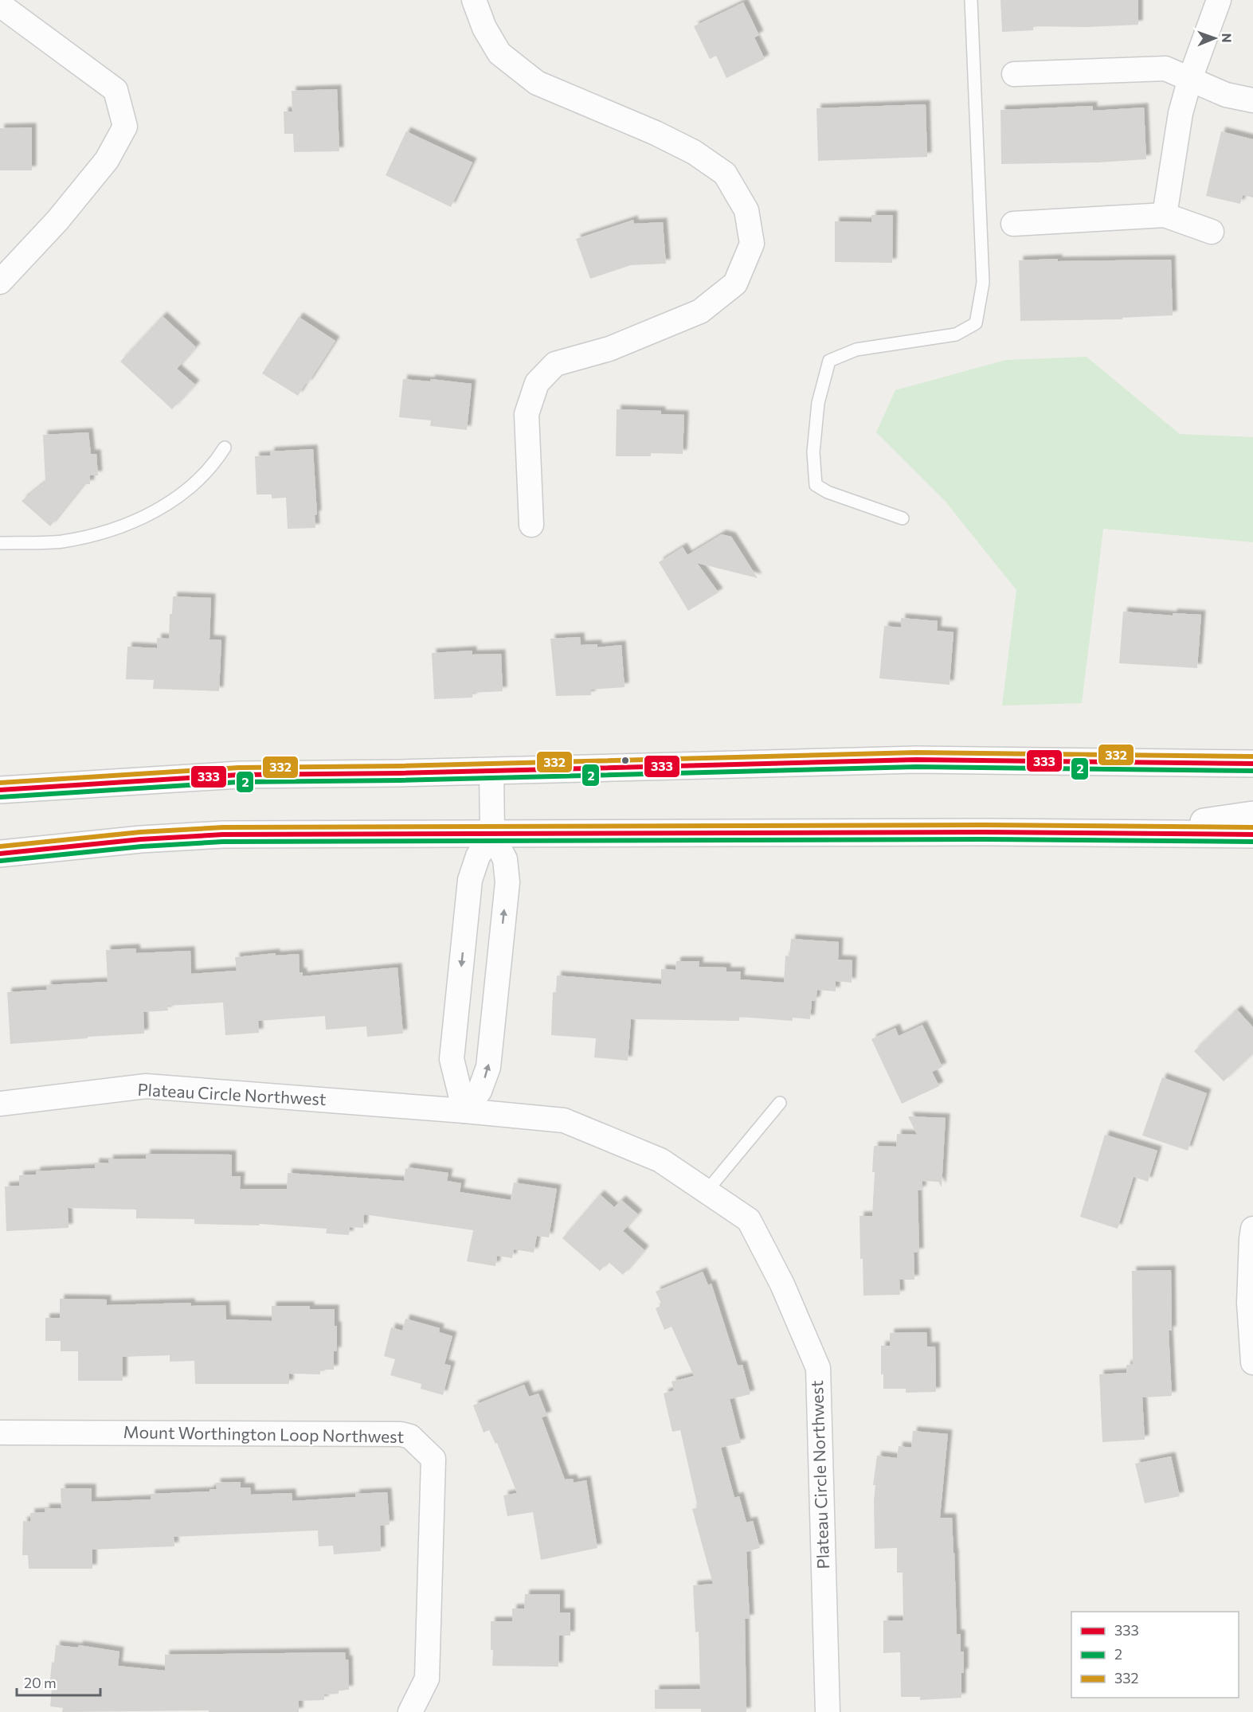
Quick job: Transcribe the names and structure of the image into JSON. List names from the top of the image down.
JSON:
{
  "streets": {
    "street": ["Plateau Circle Northwest", "Mount Worthington Loop Northwest"]
  },
  "lines": ["transit line 332", "transit line 333", "transit line 2"],
  "legend": ["333", "2", "332"],
  "scale_bar": "20 m",
  "north": "right"
}
